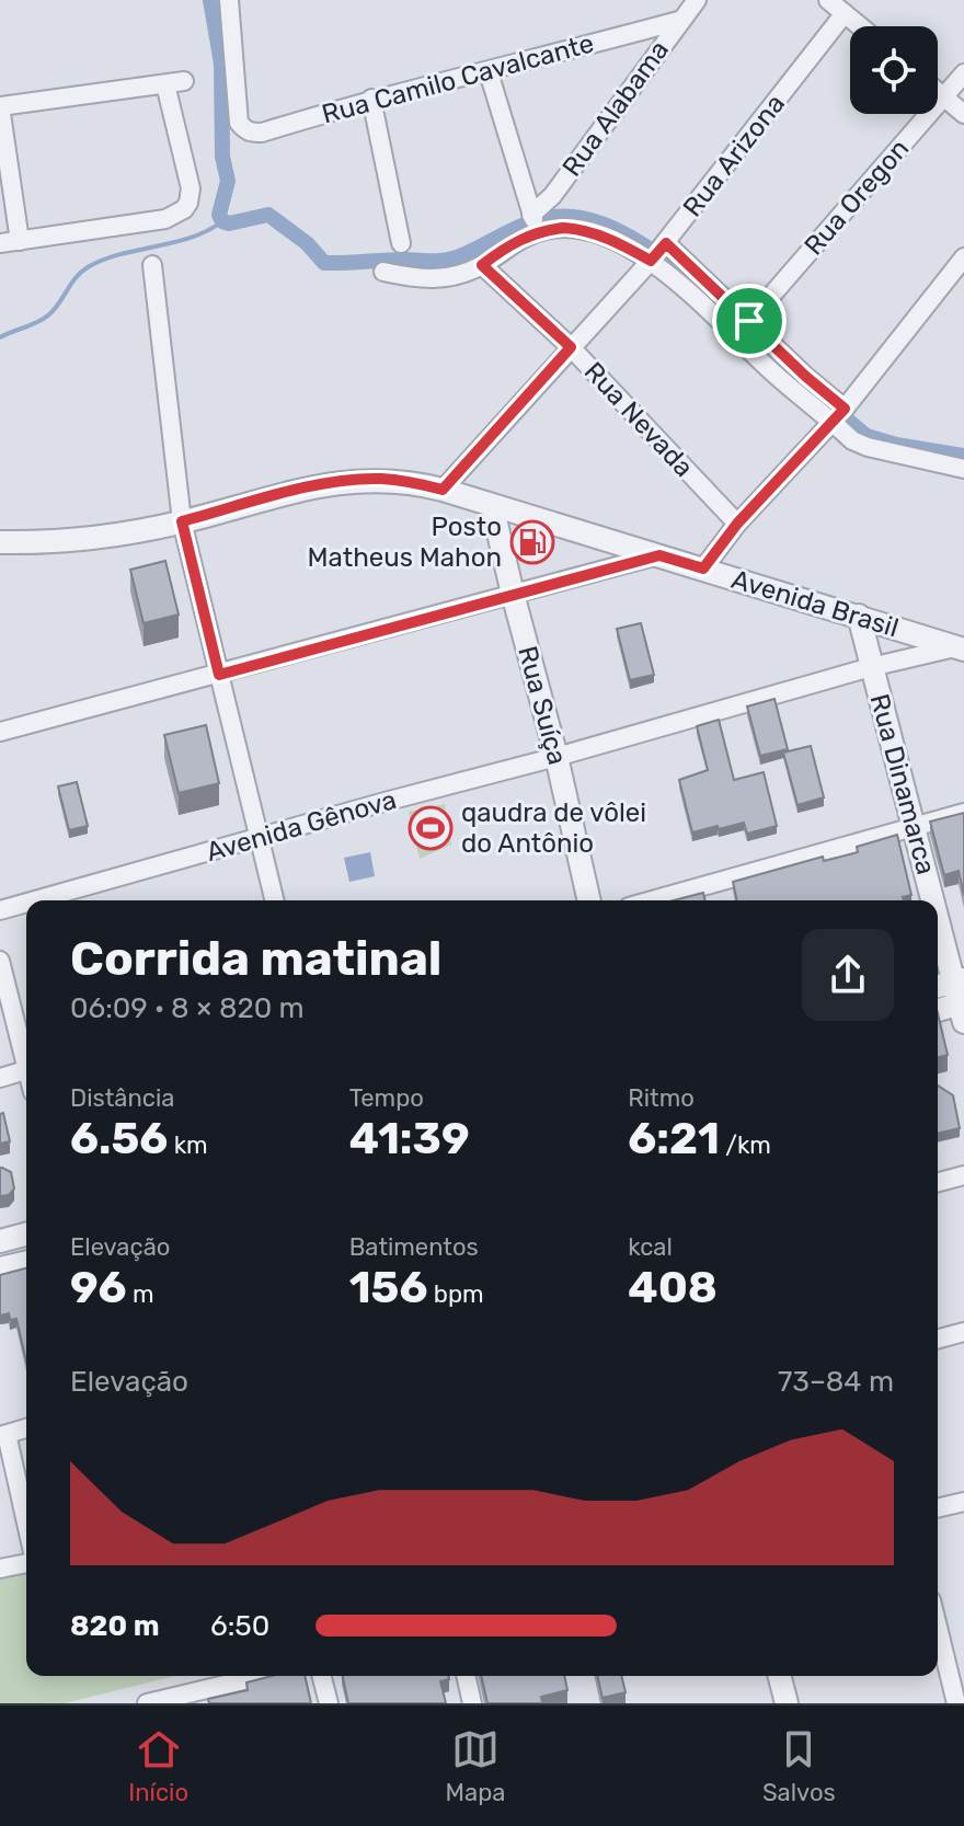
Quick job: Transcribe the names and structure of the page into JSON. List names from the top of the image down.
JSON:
{
  "streets": {
    "street": [
      "Rua Camilo Cavalcante",
      "Rua Alabama",
      "Rua Arizona",
      "Rua Oregon",
      "Rua Nevada",
      "Avenida Brasil",
      "Rua Suíça",
      "Rua Dinamarca",
      "Avenida Gênova"
    ]
  },
  "crossings": [
    ["Rua Camilo Cavalcante", "Rua Alabama"],
    ["Rua Arizona", "Rua Nevada"],
    ["Rua Arizona", "Avenida Brasil"],
    ["Avenida Brasil", "Rua Suíça"],
    ["Avenida Brasil", "Rua Dinamarca"],
    ["Avenida Brasil", "Avenida Gênova"],
    ["Rua Suíça", "Avenida Gênova"],
    ["Rua Dinamarca", "Avenida Gênova"]
  ],
  "places": {
    "fuel station": ["Posto Matheus Mahon"],
    "sports": ["qaudra de vôlei do Antônio"]
  },
  "page": {
    "heading": ["Corrida matinal", "06:09 · 8 × 820 m"],
    "stats": [
      ["Distância", "6.56 km"],
      ["Tempo", "41:39"],
      ["Ritmo", "6:21 /km"],
      ["Elevação", "96 m"],
      ["Batimentos", "156 bpm"],
      ["kcal", "408"]
    ],
    "chart": ["Elevação", "73–84 m"],
    "list": [
      {
        "name": "820 m",
        "note": "6:50"
      }
    ],
    "tabs": ["Início", "Mapa", "Salvos"]
  }
}
